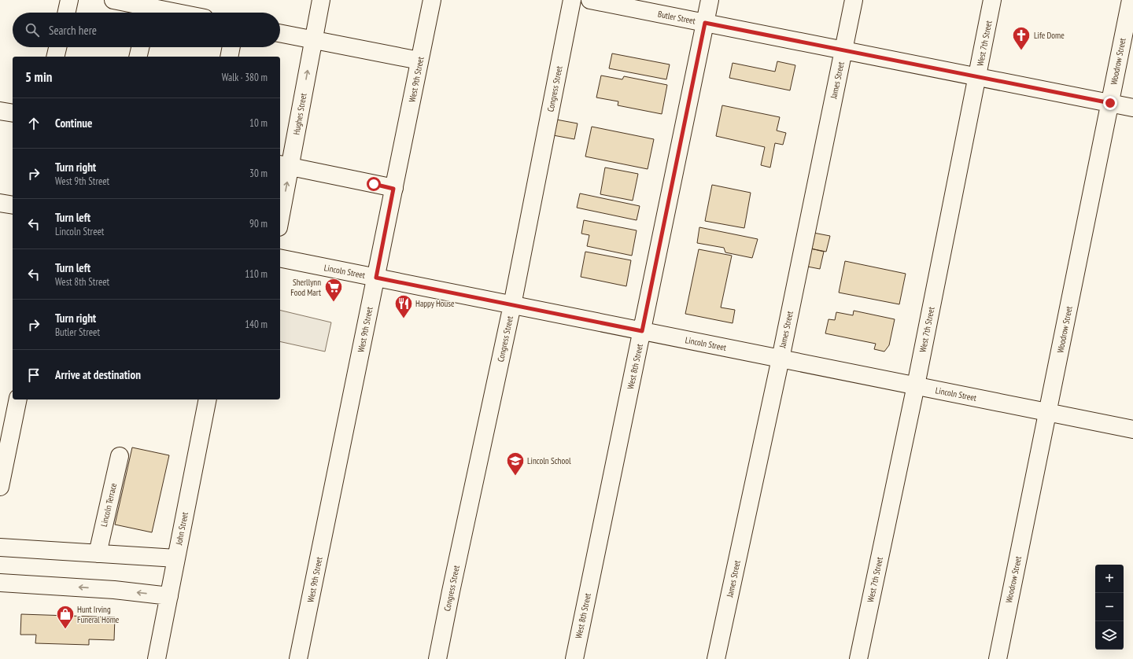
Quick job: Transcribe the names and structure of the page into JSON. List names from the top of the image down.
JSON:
{
  "streets": {
    "street": [
      "Butler Street",
      "West 7th Street",
      "Woodrow Street",
      "West 9th Street",
      "James Street",
      "Congress Street",
      "Hughes Street",
      "Lincoln Street",
      "West 8th Street",
      "Lincoln Terrace",
      "John Street"
    ]
  },
  "crossings": [
    ["Butler Street", "West 7th Street"],
    ["Butler Street", "Woodrow Street"],
    ["Butler Street", "James Street"],
    ["Butler Street", "West 8th Street"],
    ["West 7th Street", "Lincoln Street"],
    ["Woodrow Street", "Lincoln Street"],
    ["West 9th Street", "Lincoln Street"],
    ["James Street", "Lincoln Street"],
    ["Congress Street", "Lincoln Street"],
    ["Lincoln Street", "West 8th Street"]
  ],
  "one_way": ["Hughes Street"],
  "places": {
    "church": ["Life Dome"],
    "supermarket": ["Sherllynn Food Mart"],
    "restaurant": ["Happy House"],
    "school or university": ["Lincoln School"],
    "shop": ["Hunt Irving Funeral Home"]
  },
  "page": {
    "search": "Search here",
    "heading": ["5 min", "Walk · 380 m"],
    "list": [
      ["Continue", "10 m"],
      ["Turn right", "West 9th Street", "30 m"],
      ["Turn left", "Lincoln Street", "90 m"],
      ["Turn left", "West 8th Street", "110 m"],
      ["Turn right", "Butler Street", "140 m"],
      "Arrive at destination"
    ],
    "map_buttons": ["+", "−"]
  }
}
